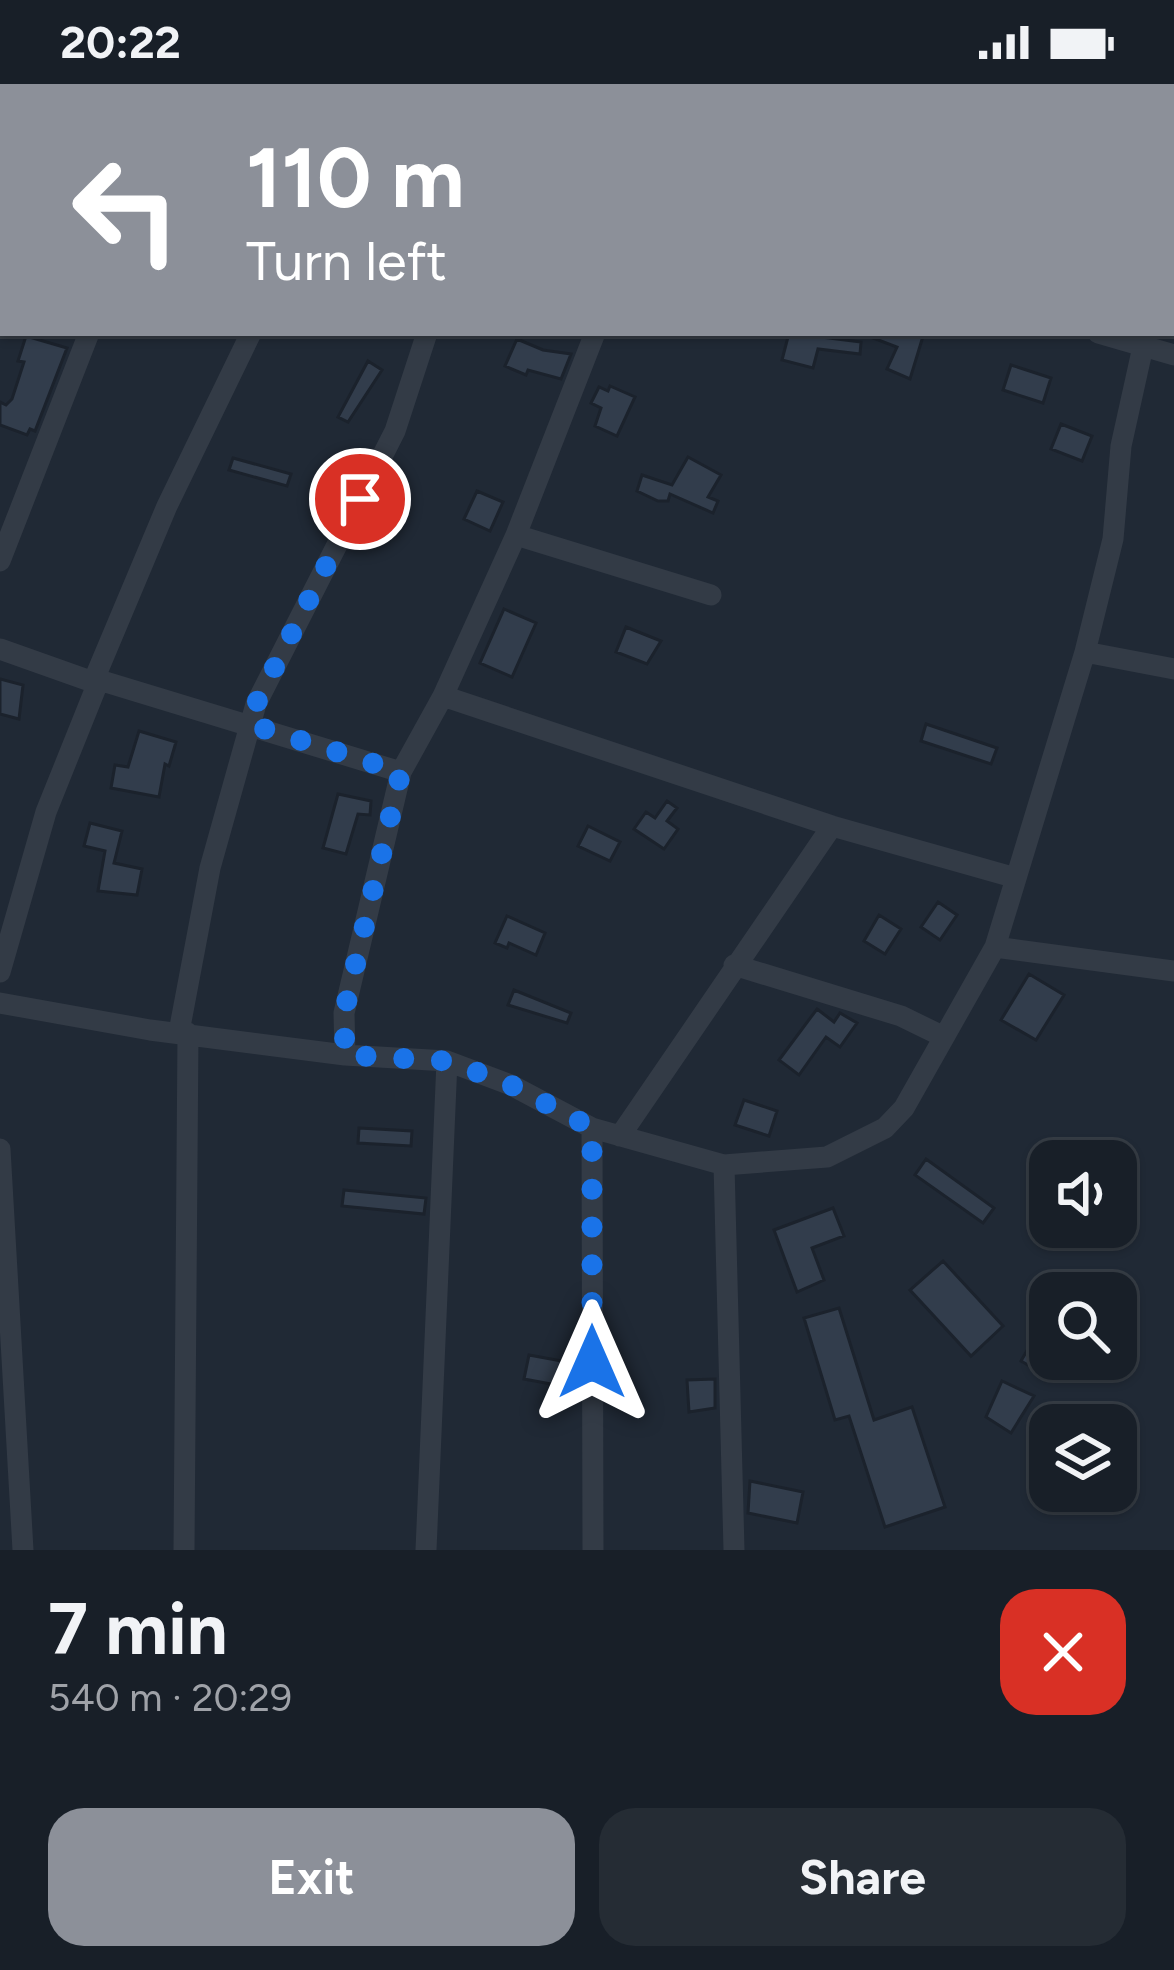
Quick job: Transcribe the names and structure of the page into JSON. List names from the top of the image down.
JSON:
{
  "page": {
    "status": "20:22",
    "turn": ["110 m", "Turn left"],
    "heading": ["7 min", "540 m · 20:29"],
    "buttons": ["Exit", "Share"]
  }
}
